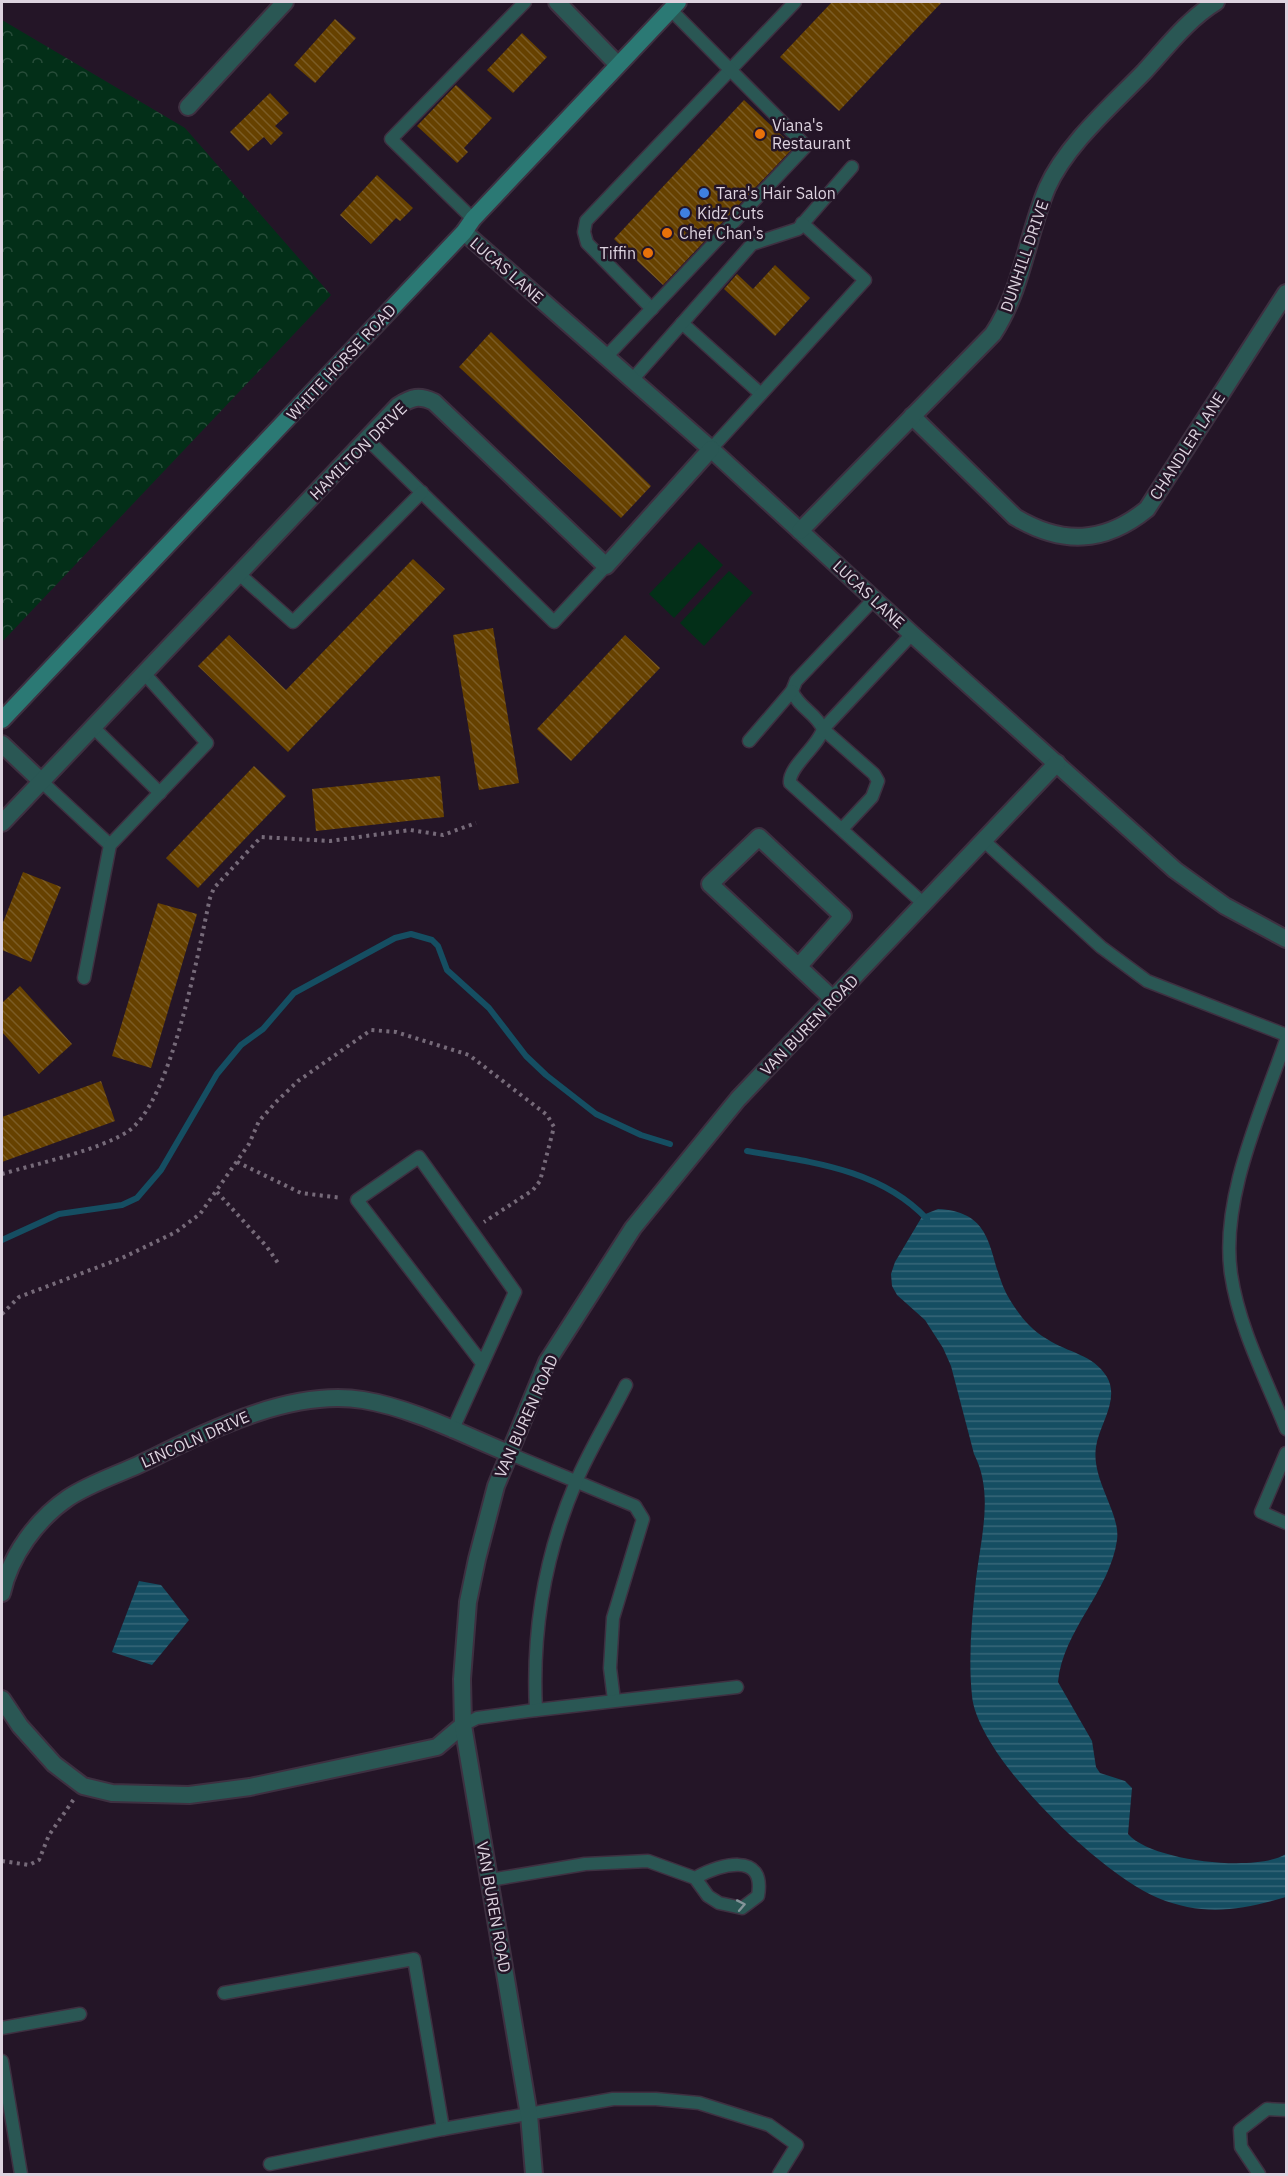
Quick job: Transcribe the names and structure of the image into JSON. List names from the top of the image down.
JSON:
{
  "streets": {
    "main road": ["WHITE HORSE ROAD"],
    "street": [
      "DUNHILL DRIVE",
      "LUCAS LANE",
      "CHANDLER LANE",
      "HAMILTON DRIVE",
      "VAN BUREN ROAD",
      "LINCOLN DRIVE"
    ]
  },
  "crossings": [
    ["DUNHILL DRIVE", "LUCAS LANE"],
    ["DUNHILL DRIVE", "CHANDLER LANE"],
    ["LUCAS LANE", "WHITE HORSE ROAD"],
    ["LUCAS LANE", "VAN BUREN ROAD"],
    ["VAN BUREN ROAD", "LINCOLN DRIVE"]
  ],
  "places": [
    "Viana's Restaurant",
    "Tara's Hair Salon",
    "Kidz Cuts",
    "Chef Chan's",
    "Tiffin"
  ]
}
